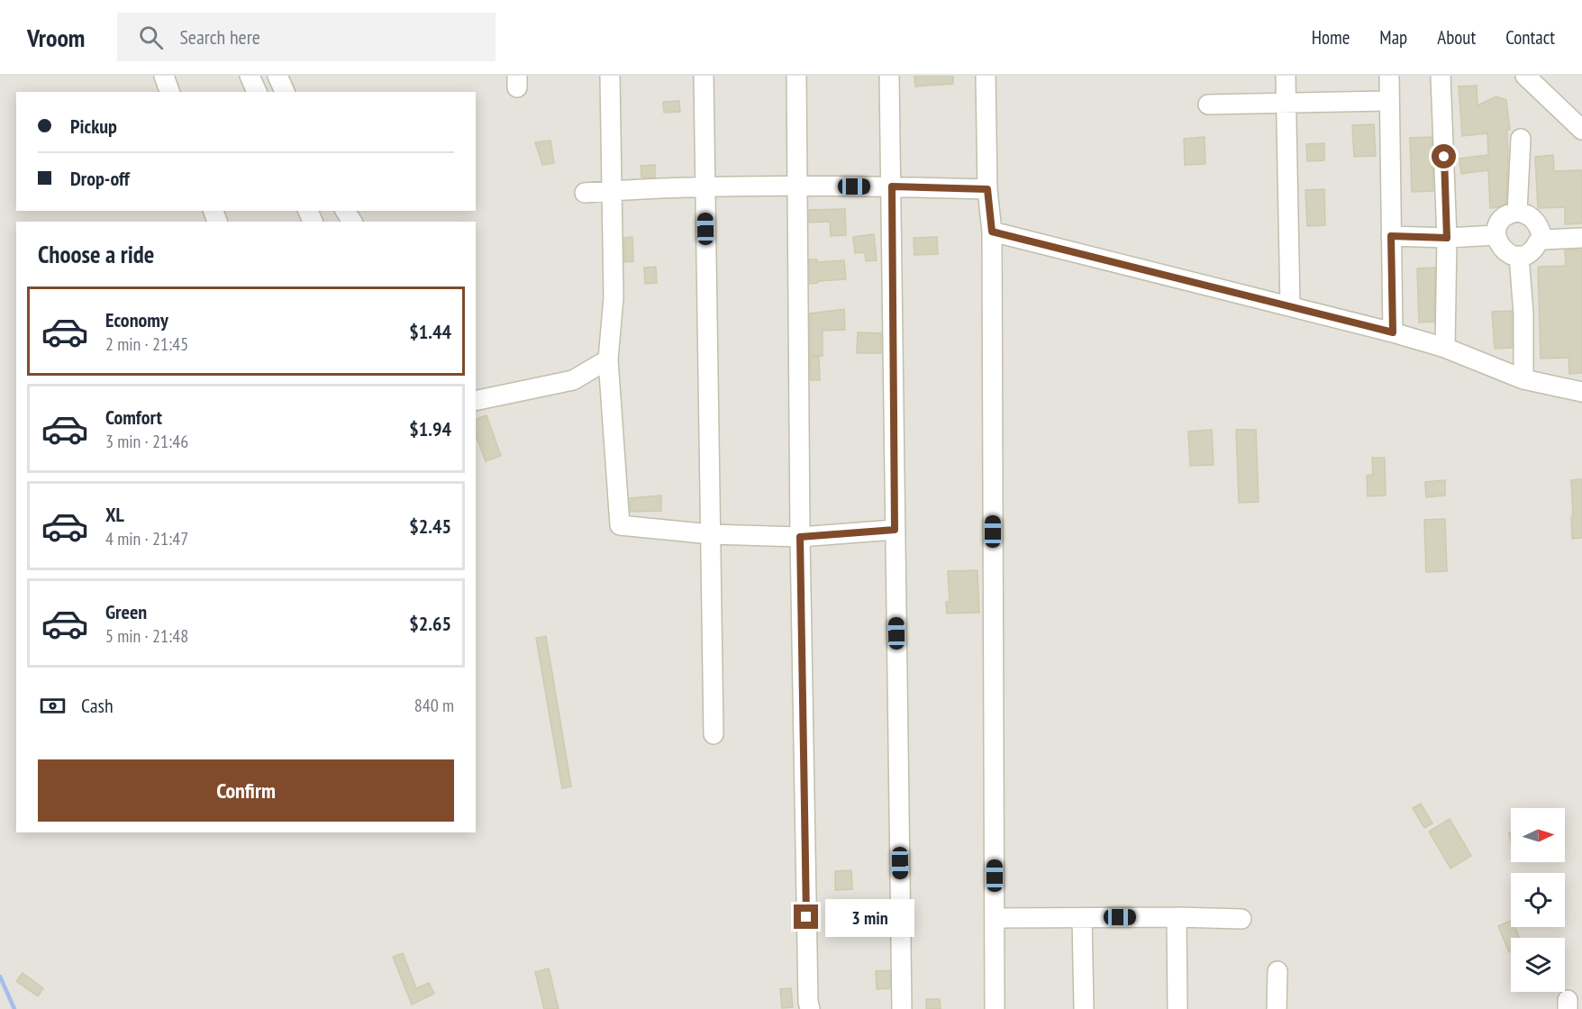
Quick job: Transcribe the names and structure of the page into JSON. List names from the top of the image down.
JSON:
{
  "north": "right",
  "page": {
    "header": "Vroom",
    "search": "Search here",
    "nav": [
      "Home",
      "Map",
      "About",
      "Contact"
    ],
    "banner": ["Pickup", "Drop-off"],
    "heading": "Choose a ride",
    "list": [
      {
        "name": "Economy",
        "note": "2 min · 21:45",
        "value": "$1.44"
      },
      {
        "name": "Comfort",
        "note": "3 min · 21:46",
        "value": "$1.94"
      },
      {
        "name": "XL",
        "note": "4 min · 21:47",
        "value": "$2.45"
      },
      {
        "name": "Green",
        "note": "5 min · 21:48",
        "value": "$2.65"
      }
    ],
    "pay": ["Cash", "840 m"],
    "buttons": "Confirm",
    "bubble": "3 min"
  }
}
